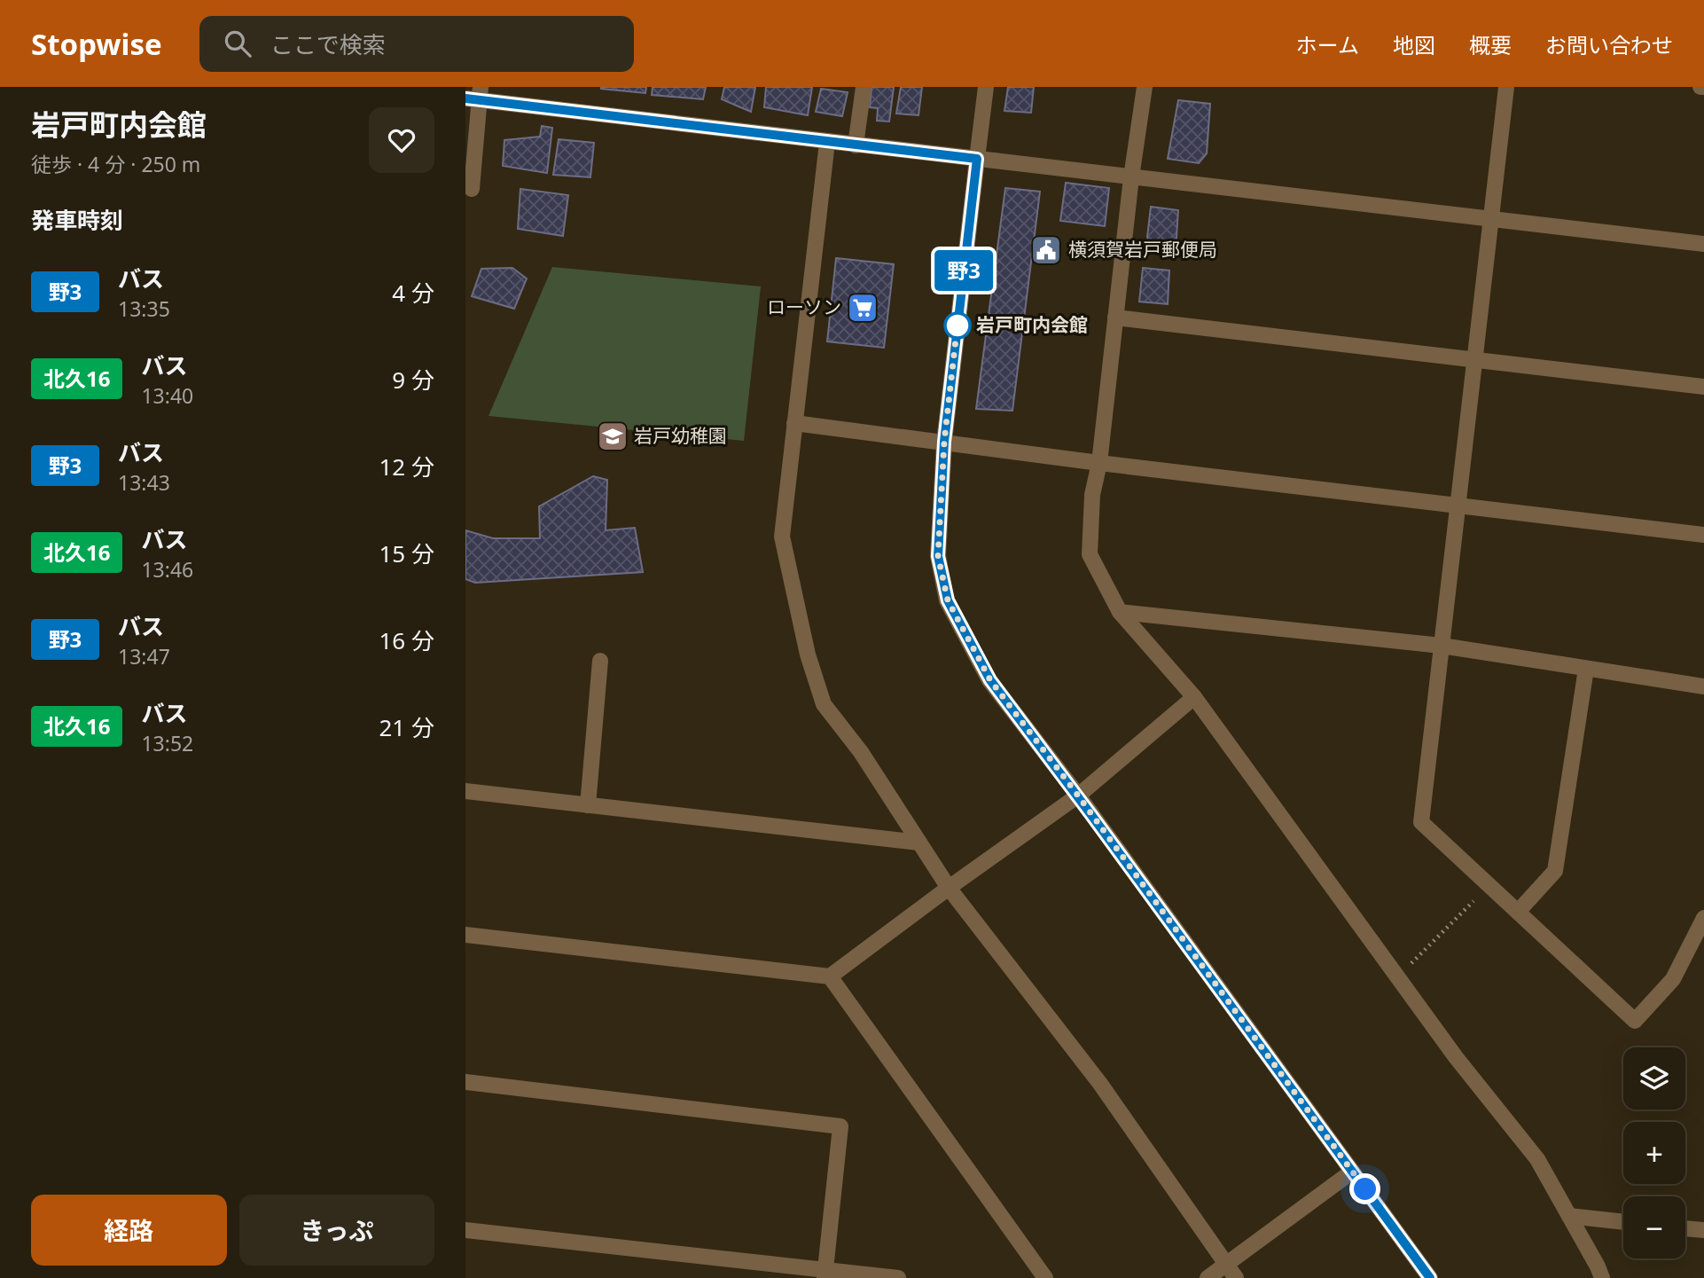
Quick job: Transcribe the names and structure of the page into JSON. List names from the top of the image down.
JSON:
{
  "places": {
    "public building": ["横須賀岩戸郵便局"],
    "supermarket": ["ローソン"],
    "other": ["岩戸町内会館"],
    "school or university": ["岩戸幼稚園"]
  },
  "lines": ["bus line 野3"],
  "page": {
    "header": "Stopwise",
    "search": "ここで検索",
    "nav": [
      "ホーム",
      "地図",
      "概要",
      "お問い合わせ"
    ],
    "heading": [
      ["岩戸町内会館", "徒歩 · 4 分 · 250 m"],
      "発車時刻"
    ],
    "on_map": "野3",
    "list": [
      {
        "mark": "野3",
        "name": "バス",
        "note": "13:35",
        "value": "4 分"
      },
      {
        "mark": "北久16",
        "name": "バス",
        "note": "13:40",
        "value": "9 分"
      },
      {
        "mark": "野3",
        "name": "バス",
        "note": "13:43",
        "value": "12 分"
      },
      {
        "mark": "北久16",
        "name": "バス",
        "note": "13:46",
        "value": "15 分"
      },
      {
        "mark": "野3",
        "name": "バス",
        "note": "13:47",
        "value": "16 分"
      },
      {
        "mark": "北久16",
        "name": "バス",
        "note": "13:52",
        "value": "21 分"
      }
    ],
    "map_buttons": ["+", "−"],
    "buttons": ["経路", "きっぷ"]
  }
}
